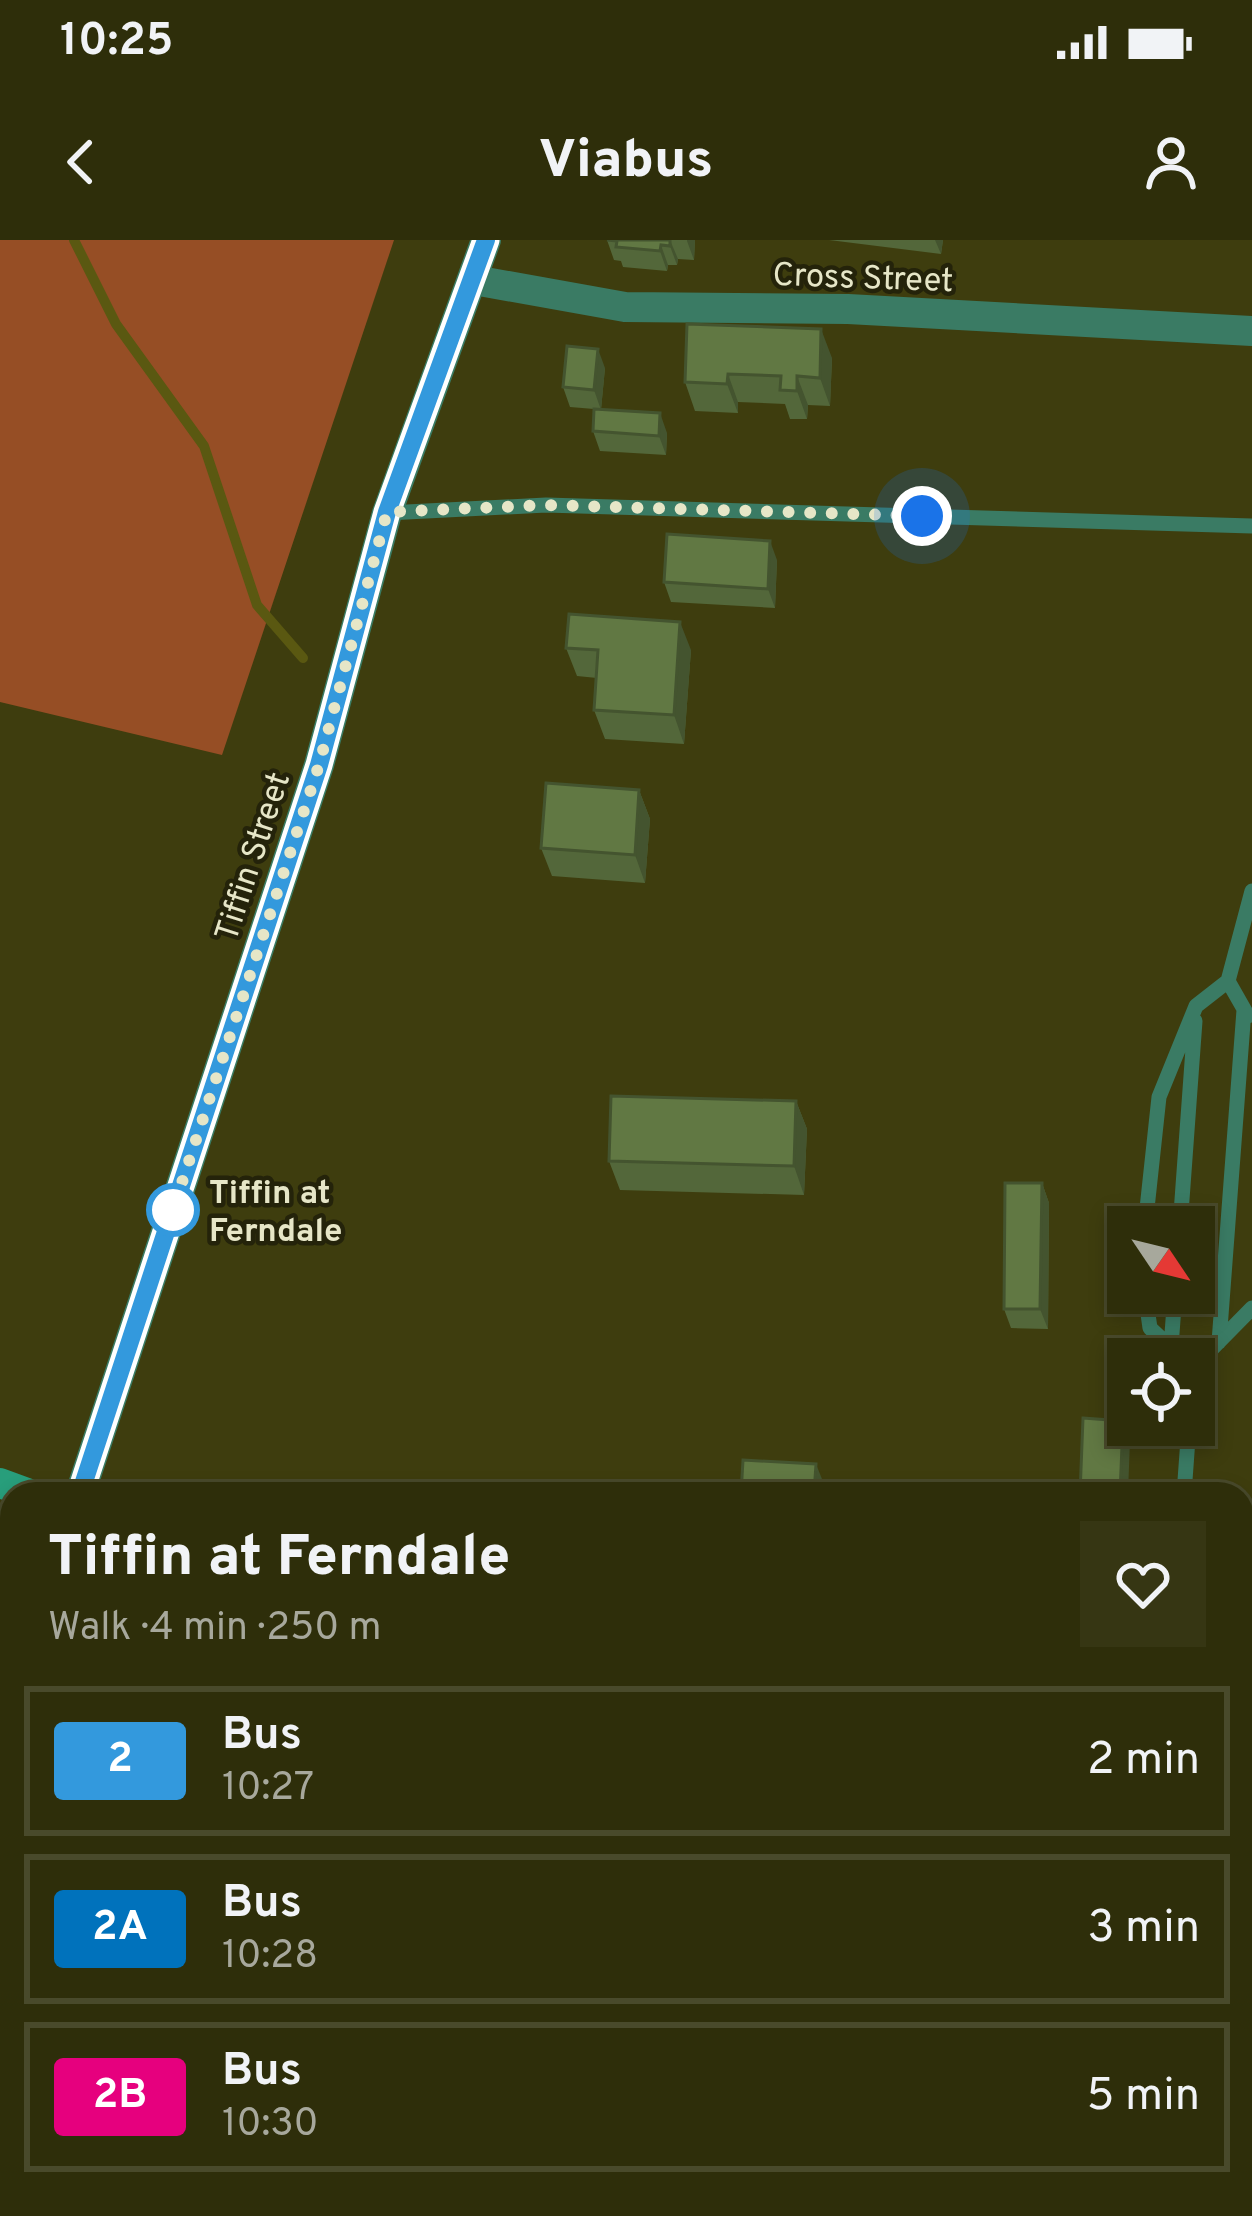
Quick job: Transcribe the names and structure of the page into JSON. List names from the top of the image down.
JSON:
{
  "streets": {
    "street": ["Cross Street", "Tiffin Street"]
  },
  "crossings": [
    ["Cross Street", "Tiffin Street"]
  ],
  "places": ["Tiffin at Ferndale"],
  "lines": ["bus line 2"],
  "north": "bottom right",
  "page": {
    "status": "10:25",
    "header": "Viabus",
    "heading": ["Tiffin at Ferndale", "Walk · 4 min · 250 m"],
    "list": [
      {
        "mark": "2",
        "name": "Bus",
        "note": "10:27",
        "value": "2 min"
      },
      {
        "mark": "2A",
        "name": "Bus",
        "note": "10:28",
        "value": "3 min"
      },
      {
        "mark": "2B",
        "name": "Bus",
        "note": "10:30",
        "value": "5 min"
      }
    ]
  }
}
